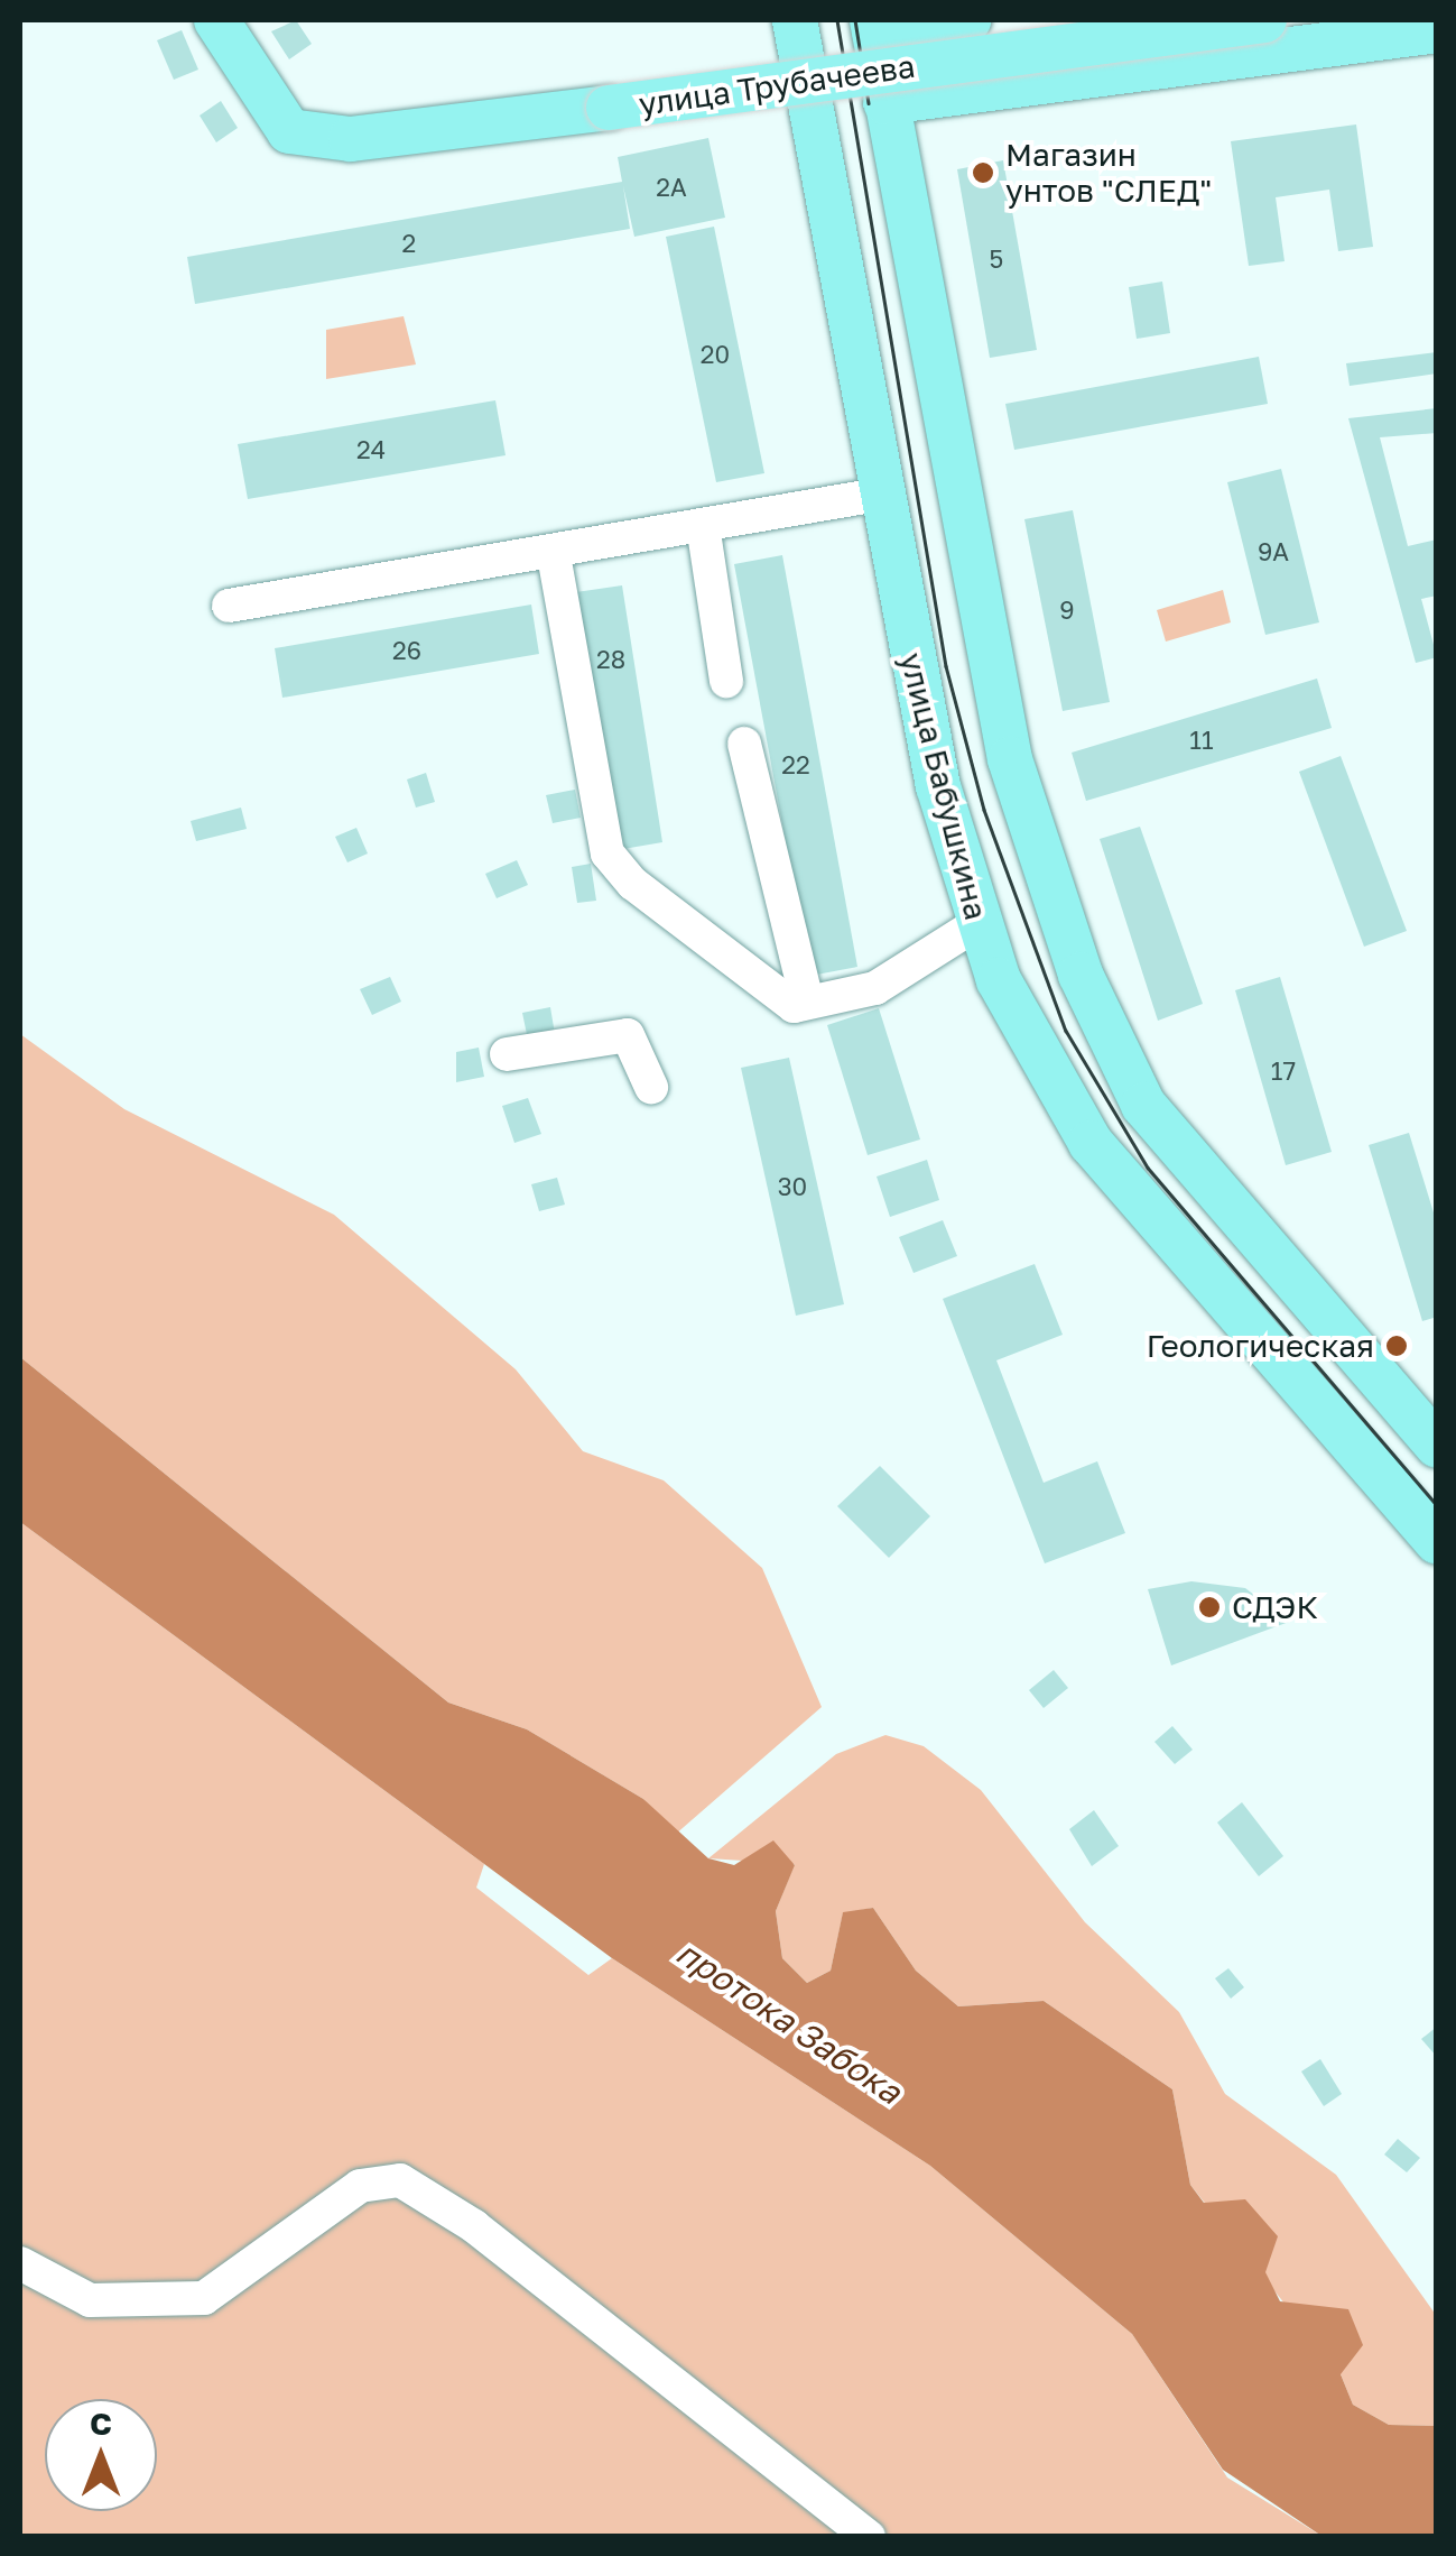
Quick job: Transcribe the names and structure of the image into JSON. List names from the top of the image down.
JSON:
{
  "streets": {
    "main road": ["улица Трубачеева", "улица Бабушкина"]
  },
  "water": ["протока Забока"],
  "places": ["Магазин унтов \"СЛЕД\"", "Геологическая", "СДЭК"],
  "house_numbers": [
    "2А",
    "2",
    "5",
    "20",
    "24",
    "9А",
    "9",
    "26",
    "28",
    "11",
    "22",
    "17",
    "30"
  ],
  "north": "top"
}
